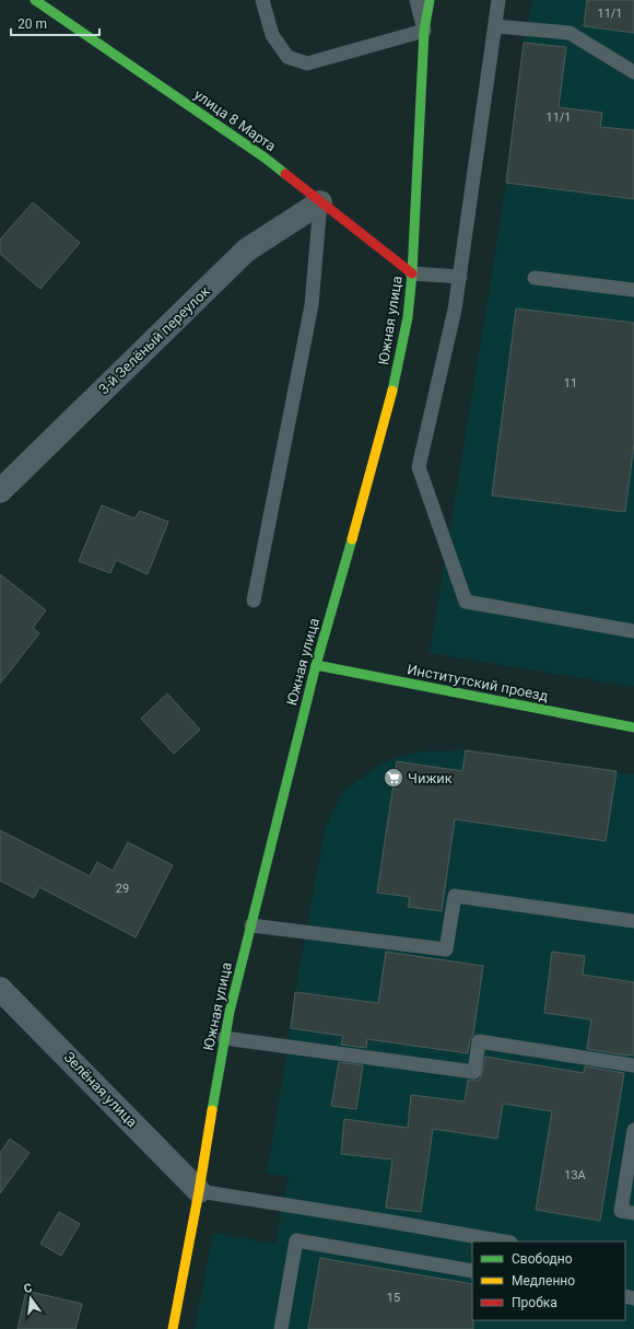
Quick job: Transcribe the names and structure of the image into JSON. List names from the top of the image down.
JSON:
{
  "streets": {
    "street": [
      "улица 8 Марта",
      "Южная улица",
      "3-й Зелёный переулок",
      "Институтский проезд",
      "Зелёная улица"
    ]
  },
  "crossings": [
    ["улица 8 Марта", "Южная улица"],
    ["улица 8 Марта", "3-й Зелёный переулок"],
    ["Южная улица", "Институтский проезд"],
    ["Южная улица", "Зелёная улица"]
  ],
  "places": {
    "supermarket": ["Чижик"]
  },
  "house_numbers": [
    "11/1",
    "11/1",
    "11",
    "29",
    "13А",
    "15"
  ],
  "legend": ["Свободно", "Медленно", "Пробка"],
  "scale_bar": "20 m",
  "north": "top"
}
